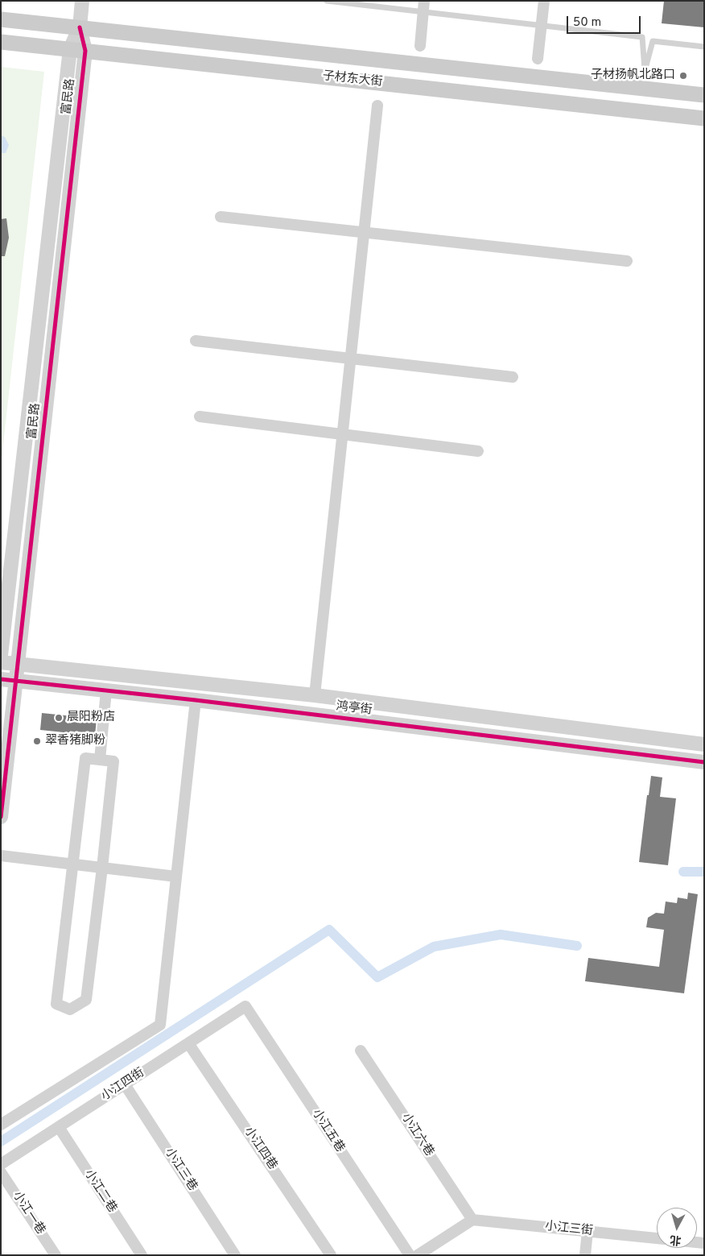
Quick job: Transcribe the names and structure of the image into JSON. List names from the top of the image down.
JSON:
{
  "streets": {
    "main road": ["子材东大街"],
    "street": [
      "富民路",
      "鸿亭街",
      "小江四街",
      "小江五巷",
      "小江六巷",
      "小江四巷",
      "小江三巷",
      "小江二巷",
      "小江一巷",
      "小江三街"
    ]
  },
  "crossings": [
    ["子材东大街", "富民路"],
    ["富民路", "鸿亭街"],
    ["小江四街", "小江五巷"],
    ["小江四街", "小江四巷"],
    ["小江四街", "小江三巷"],
    ["小江四街", "小江二巷"],
    ["小江六巷", "小江三街"]
  ],
  "places": ["子材扬帆北路口", "晨阳粉店", "翠香猪脚粉"],
  "scale_bar": "50 m",
  "north": "bottom"
}
